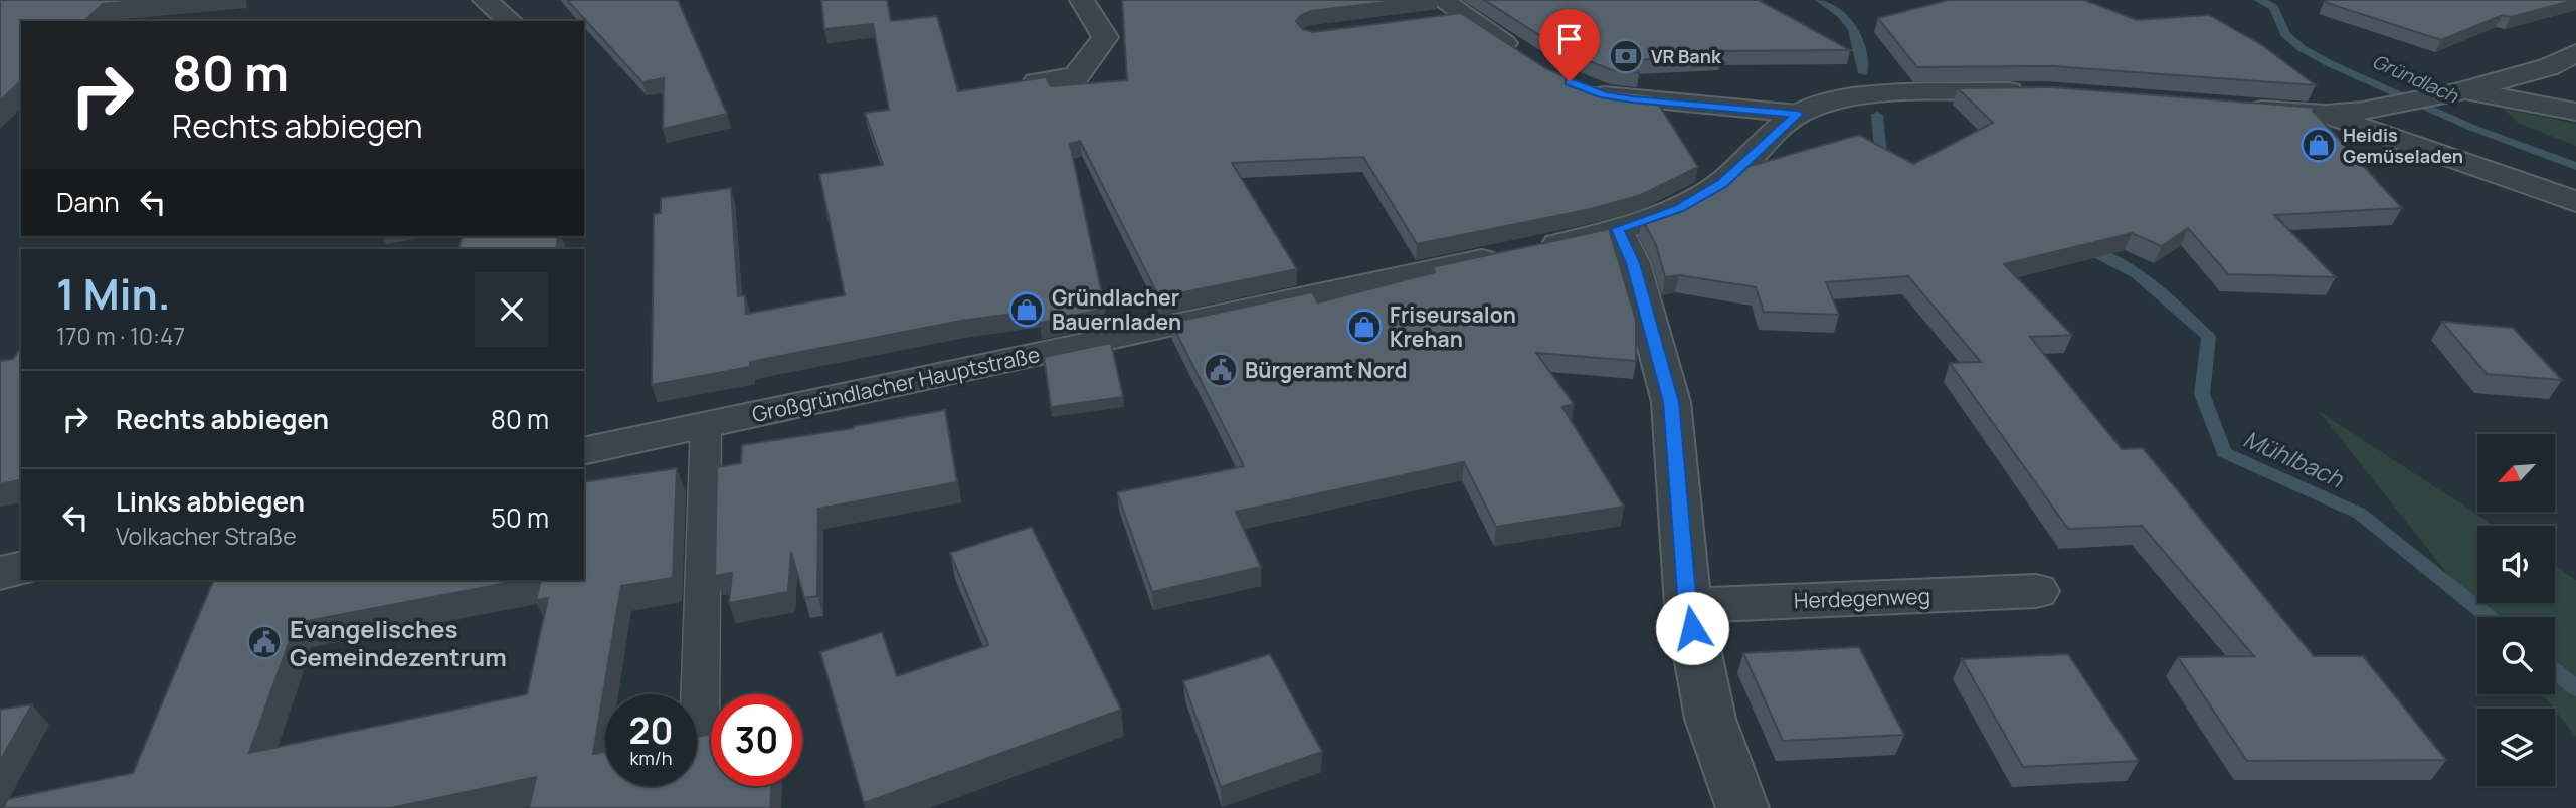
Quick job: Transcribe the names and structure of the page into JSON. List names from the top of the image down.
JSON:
{
  "streets": {
    "street": ["Großgründlacher Hauptstraße", "Herdegenweg"]
  },
  "water": ["Gründlach", "Mühlbach"],
  "places": {
    "bank": ["VR Bank"],
    "shop": ["Heidis Gemüseladen", "Gründlacher Bauernladen", "Friseursalon Krehan"],
    "public building": ["Bürgeramt Nord", "Evangelisches Gemeindezentrum"]
  },
  "north": "bottom left",
  "page": {
    "turn": ["80 m", "Rechts abbiegen"],
    "then": "Dann",
    "heading": ["1 Min.", "170 m · 10:47"],
    "list": [
      {
        "name": "Rechts abbiegen",
        "value": "80 m"
      },
      {
        "name": "Links abbiegen",
        "note": "Volkacher Straße",
        "value": "50 m"
      }
    ],
    "speed": "20 km/h",
    "limit": "30"
  }
}
